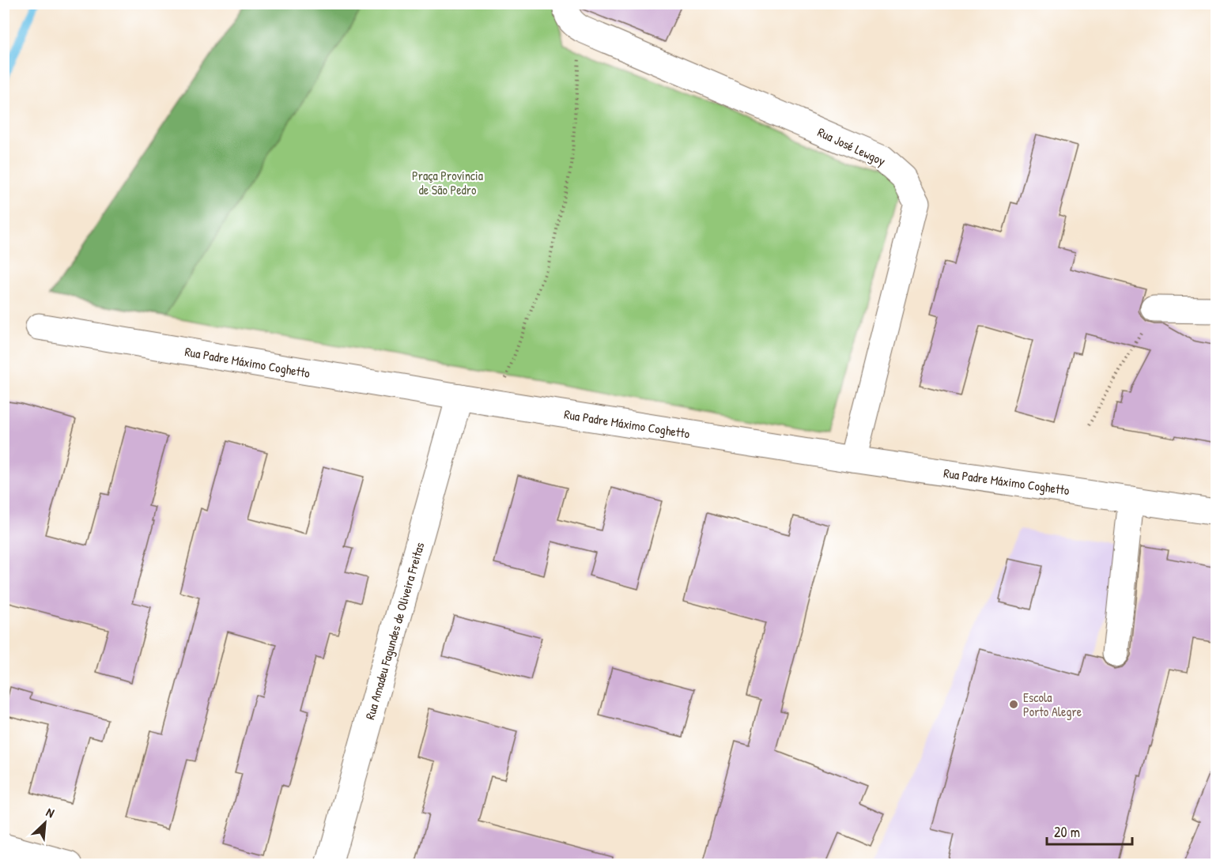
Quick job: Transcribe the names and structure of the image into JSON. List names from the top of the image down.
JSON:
{
  "streets": {
    "street": ["Rua José Lewgoy", "Rua Padre Máximo Coghetto", "Rua Amadeu Fagundes de Oliveira Freitas"]
  },
  "crossings": [
    ["Rua José Lewgoy", "Rua Padre Máximo Coghetto"],
    ["Rua Padre Máximo Coghetto", "Rua Amadeu Fagundes de Oliveira Freitas"]
  ],
  "parks": ["Praça Província de São Pedro"],
  "places": ["Escola Porto Alegre"],
  "scale_bar": "20 m",
  "north": "top right"
}
